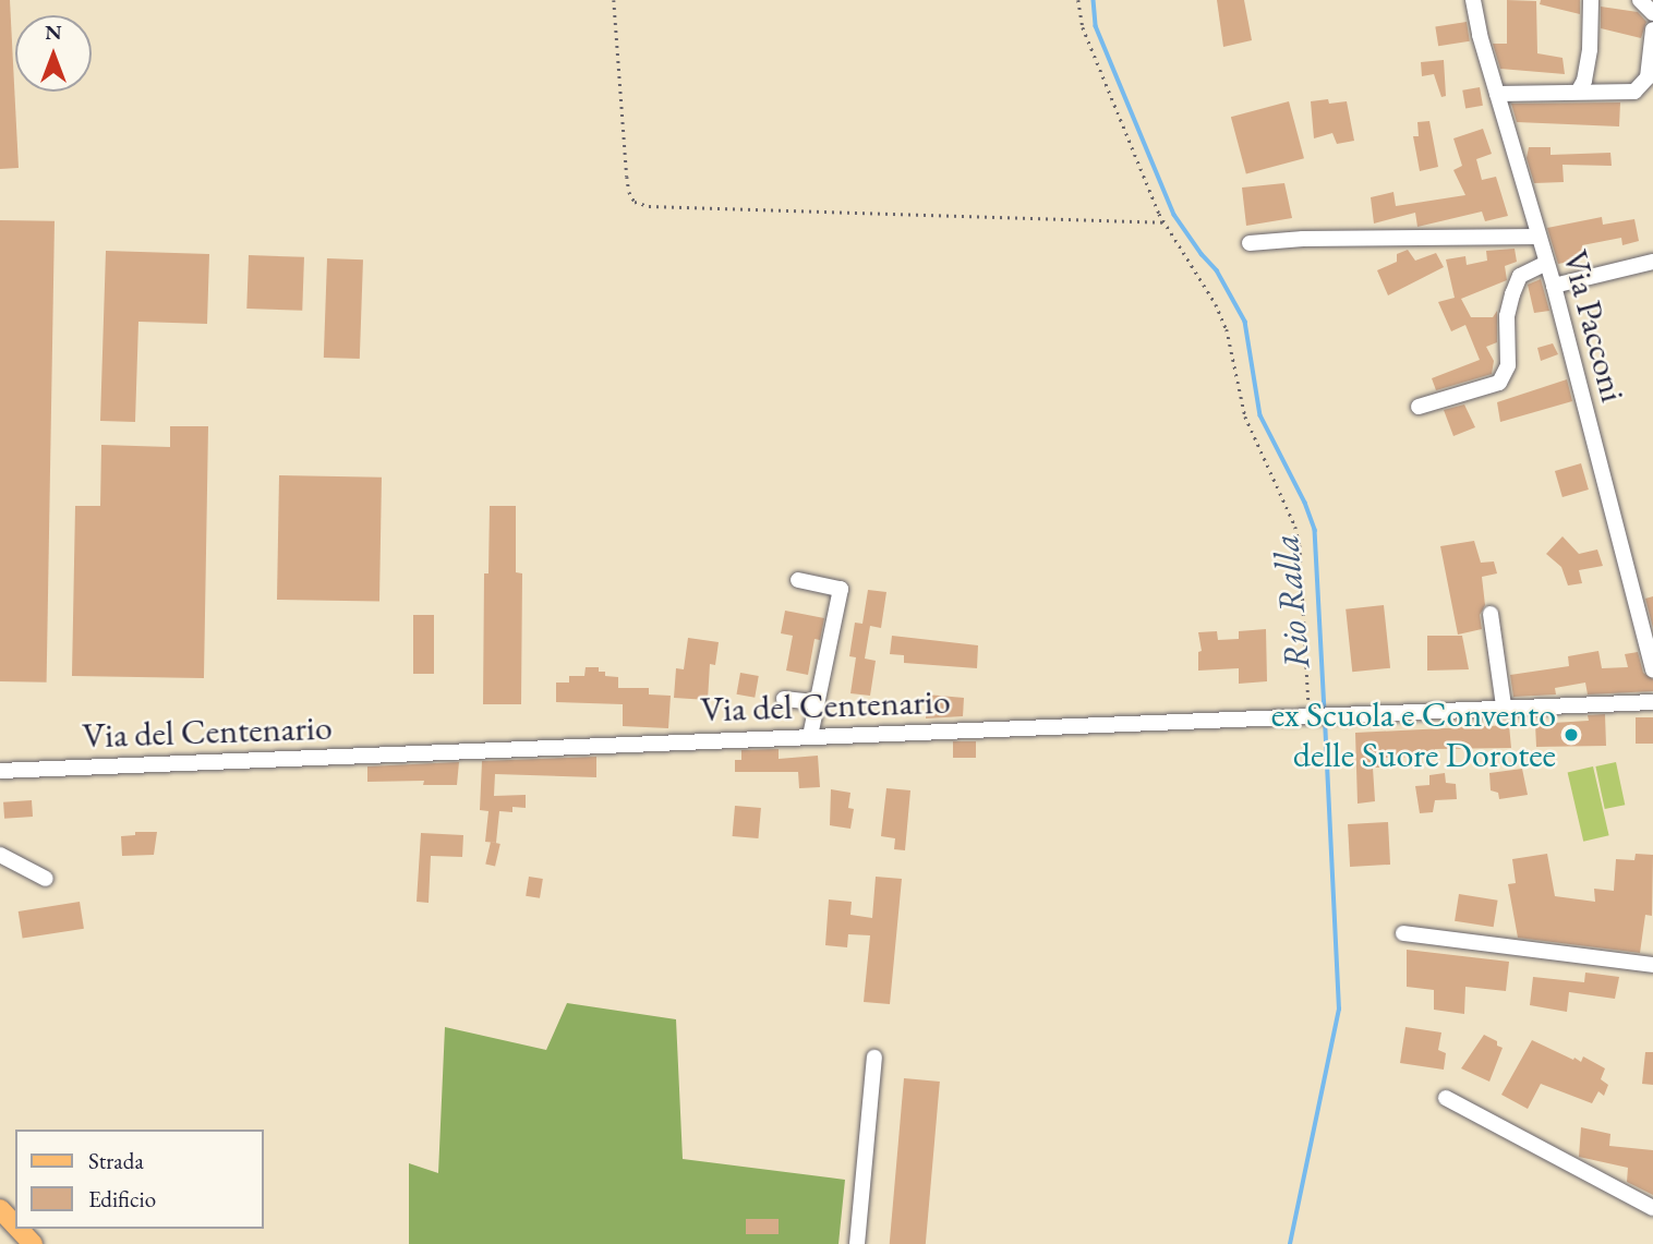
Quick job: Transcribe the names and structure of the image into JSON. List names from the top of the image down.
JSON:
{
  "streets": {
    "street": ["Via Pacconi", "Via del Centenario"]
  },
  "water": ["Rio Ralla"],
  "places": ["ex Scuola e Convento delle Suore Dorotee"],
  "legend": ["Strada", "Edificio"],
  "north": "top"
}
